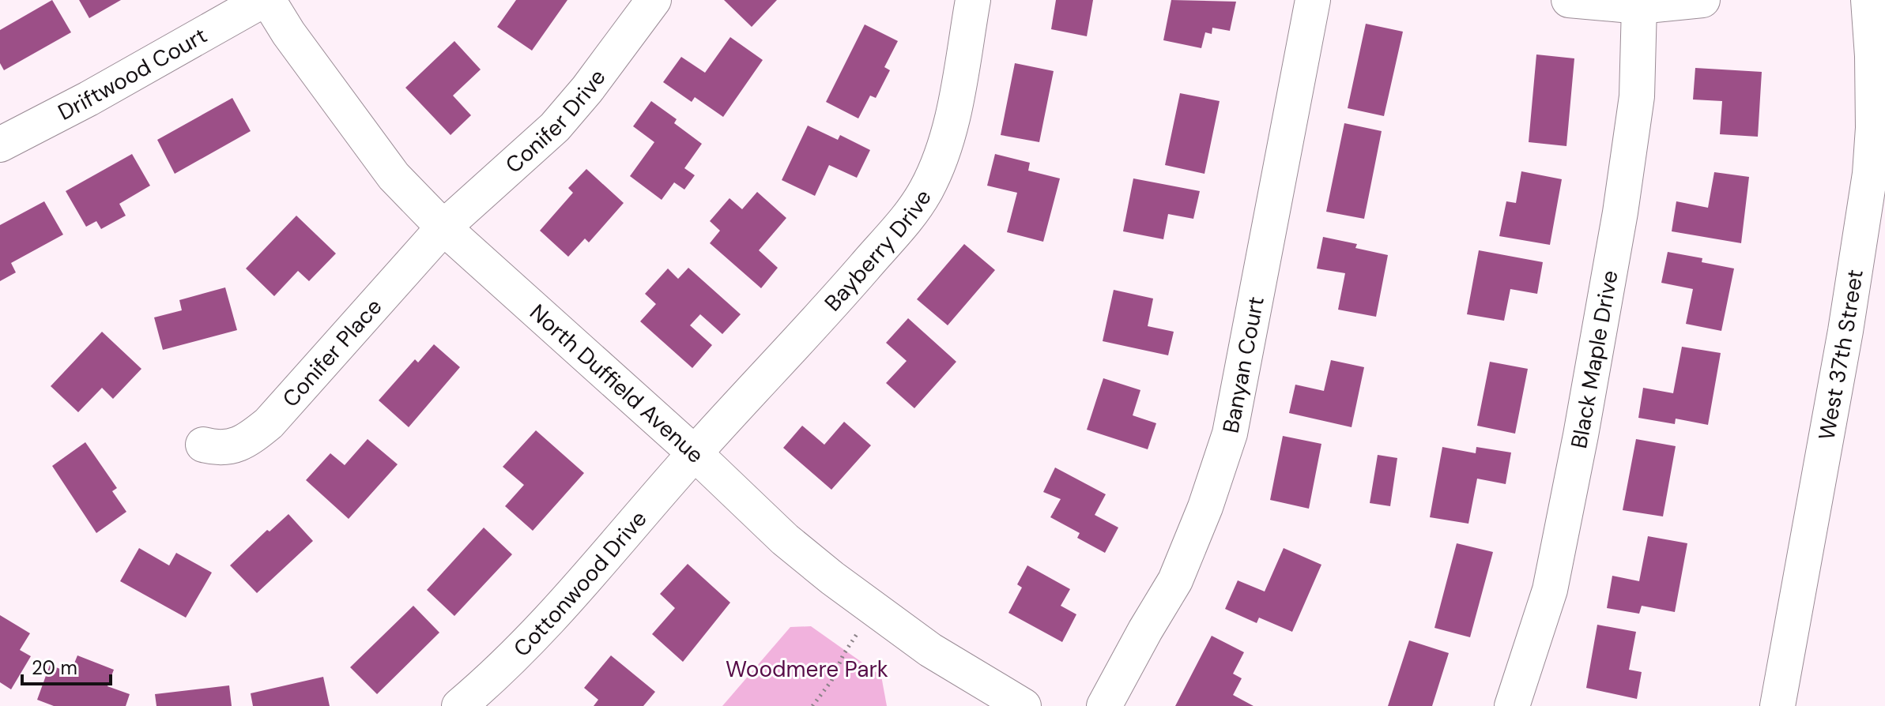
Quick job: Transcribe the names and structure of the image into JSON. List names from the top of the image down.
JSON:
{
  "streets": {
    "street": [
      "Driftwood Court",
      "Conifer Drive",
      "Bayberry Drive",
      "Conifer Place",
      "West 37th Street",
      "Black Maple Drive",
      "Banyan Court",
      "North Duffield Avenue",
      "Cottonwood Drive"
    ]
  },
  "crossings": [
    ["Driftwood Court", "North Duffield Avenue"],
    ["Conifer Drive", "Conifer Place"],
    ["Conifer Drive", "North Duffield Avenue"],
    ["Bayberry Drive", "North Duffield Avenue"],
    ["Bayberry Drive", "Cottonwood Drive"],
    ["Conifer Place", "North Duffield Avenue"],
    ["North Duffield Avenue", "Cottonwood Drive"]
  ],
  "parks": ["Woodmere Park"],
  "scale_bar": "20 m"
}
